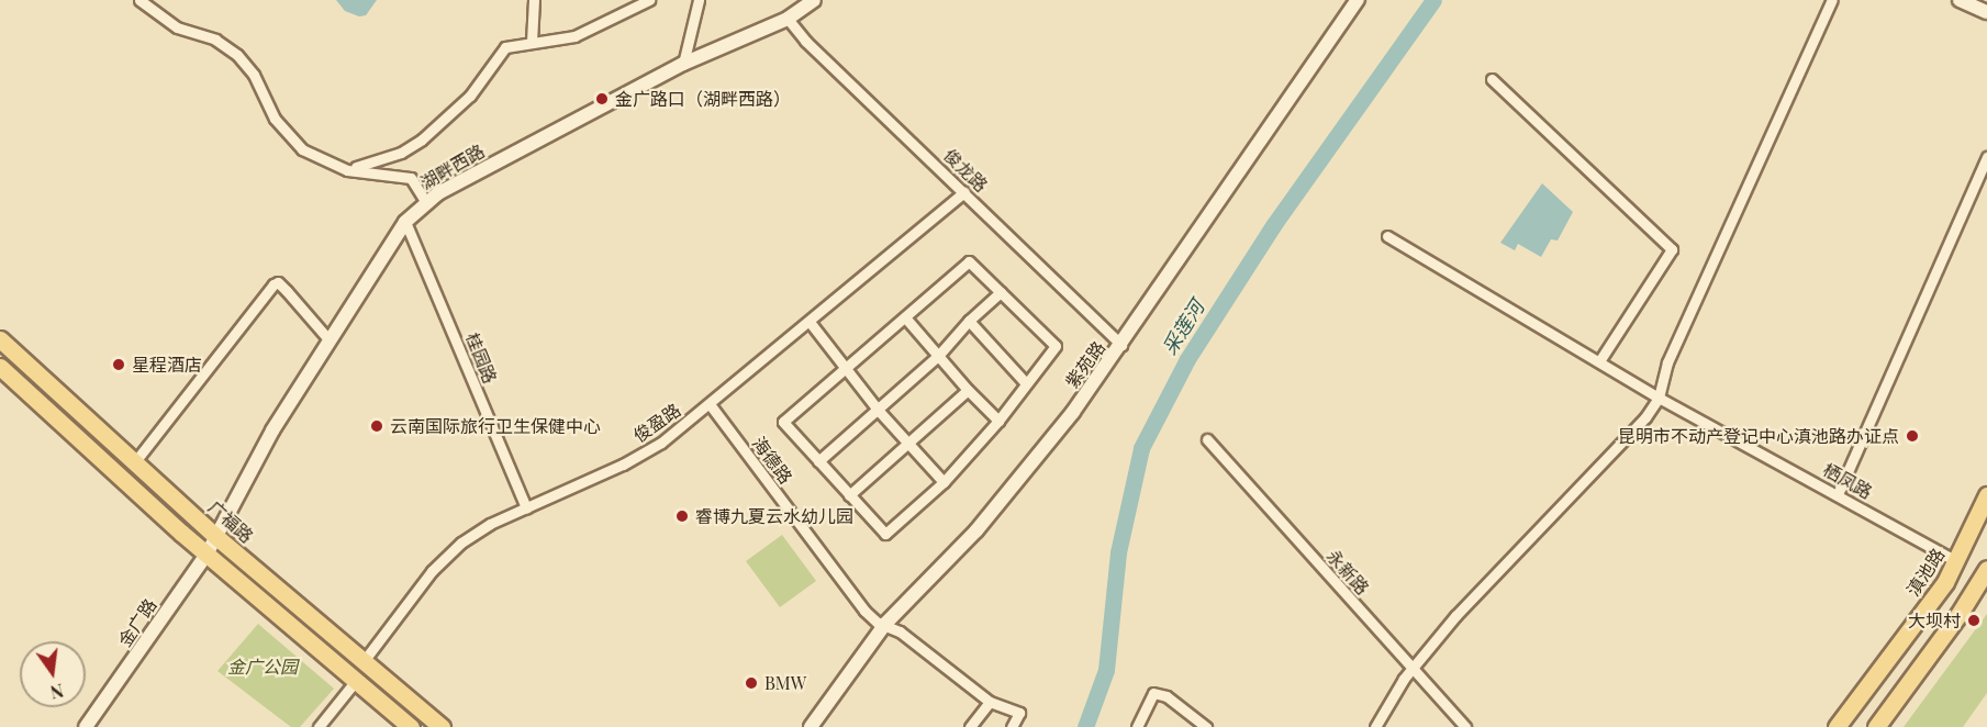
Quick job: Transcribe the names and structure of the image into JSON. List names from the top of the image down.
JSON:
{
  "streets": {
    "main road": ["广福路", "滇池路"],
    "street": [
      "湖畔西路",
      "俊龙路",
      "桂园路",
      "紫苑路",
      "俊盈路",
      "海德路",
      "栖凤路",
      "永新路",
      "金广路"
    ]
  },
  "crossings": [
    ["湖畔西路", "俊龙路"],
    ["湖畔西路", "桂园路"],
    ["湖畔西路", "广福路"],
    ["湖畔西路", "金广路"],
    ["俊龙路", "紫苑路"],
    ["俊龙路", "俊盈路"],
    ["桂园路", "俊盈路"],
    ["紫苑路", "海德路"],
    ["俊盈路", "海德路"],
    ["俊盈路", "广福路"],
    ["栖凤路", "滇池路"],
    ["广福路", "金广路"]
  ],
  "water": ["采莲河"],
  "parks": ["金广公园"],
  "places": [
    "金广路口（湖畔西路）",
    "星程酒店",
    "云南国际旅行卫生保健中心",
    "昆明市不动产登记中心滇池路办证点",
    "睿博九夏云水幼儿园",
    "大坝村",
    "BMW"
  ],
  "north": "bottom"
}
